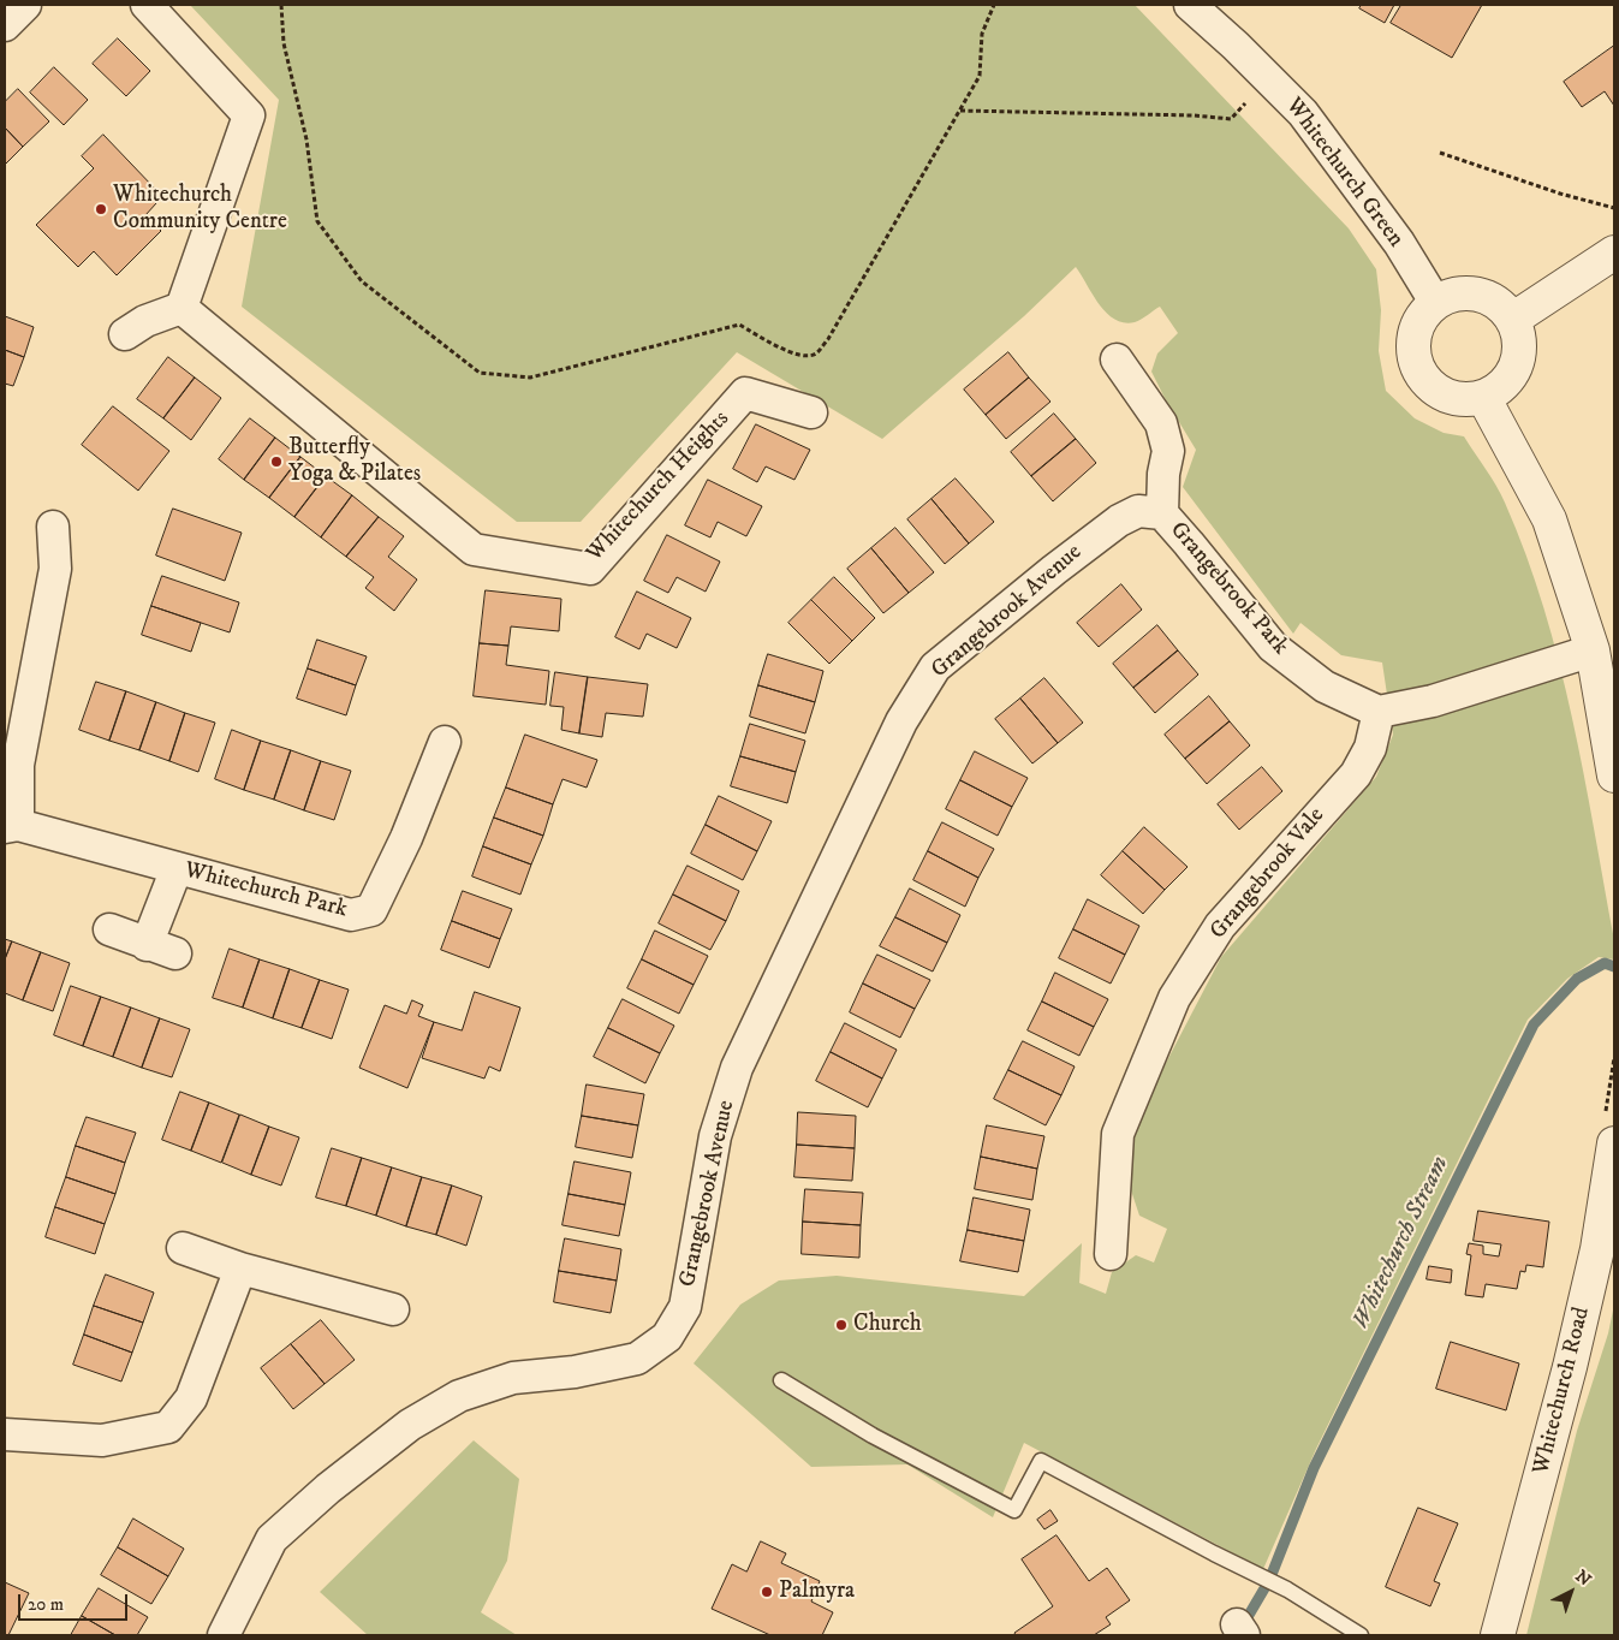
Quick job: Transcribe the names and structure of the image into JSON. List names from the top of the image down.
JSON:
{
  "streets": {
    "street": [
      "Whitechurch Green",
      "Whitechurch Heights",
      "Grangebrook Park",
      "Grangebrook Avenue",
      "Grangebrook Vale",
      "Whitechurch Park",
      "Whitechurch Road"
    ]
  },
  "crossings": [
    ["Grangebrook Park", "Grangebrook Avenue"],
    ["Grangebrook Park", "Grangebrook Vale"]
  ],
  "water": ["Whitechurch Stream"],
  "places": [
    "Whitechurch Community Centre",
    "Butterfly Yoga & Pilates",
    "Church",
    "Palmyra"
  ],
  "scale_bar": "20 m",
  "north": "top right"
}
